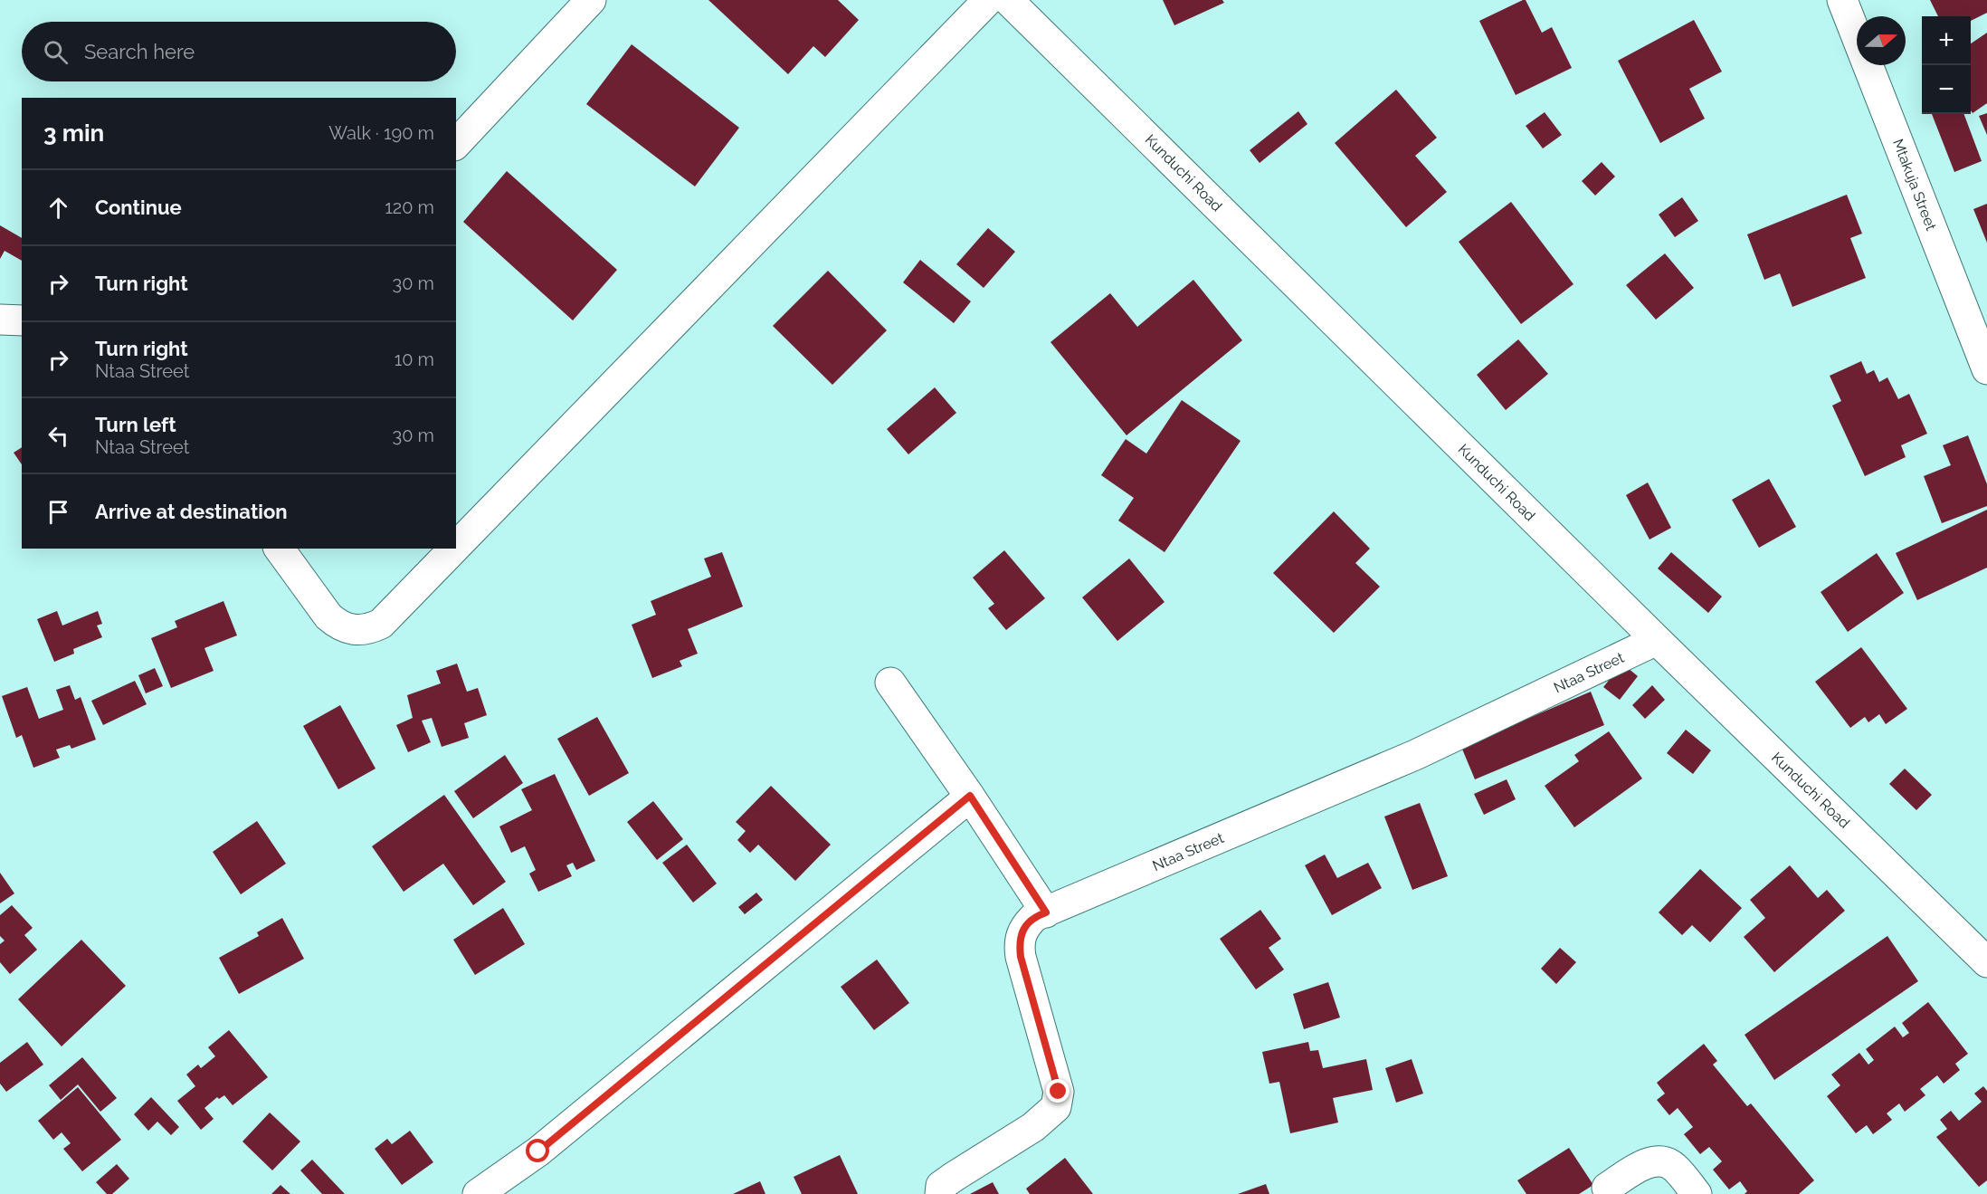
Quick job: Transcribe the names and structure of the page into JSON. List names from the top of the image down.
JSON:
{
  "streets": {
    "street": ["Kunduchi Road", "Mtakuja Street", "Ntaa Street"]
  },
  "crossings": [
    ["Kunduchi Road", "Ntaa Street"]
  ],
  "north": "right",
  "page": {
    "map_buttons": ["+", "−"],
    "search": "Search here",
    "heading": ["3 min", "Walk · 190 m"],
    "list": [
      ["Continue", "120 m"],
      ["Turn right", "30 m"],
      ["Turn right", "Ntaa Street", "10 m"],
      ["Turn left", "Ntaa Street", "30 m"],
      "Arrive at destination"
    ]
  }
}
